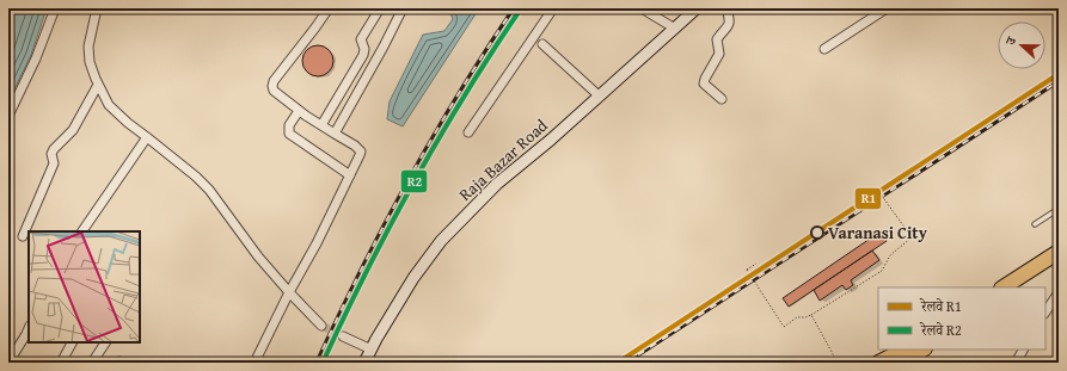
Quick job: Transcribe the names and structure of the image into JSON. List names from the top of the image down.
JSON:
{
  "streets": {
    "street": ["Raja Bazar Road"]
  },
  "places": ["Varanasi City"],
  "lines": ["rail line R2", "rail line R1"],
  "legend": ["रेलवे R1", "रेलवे R2"],
  "north": "left"
}
